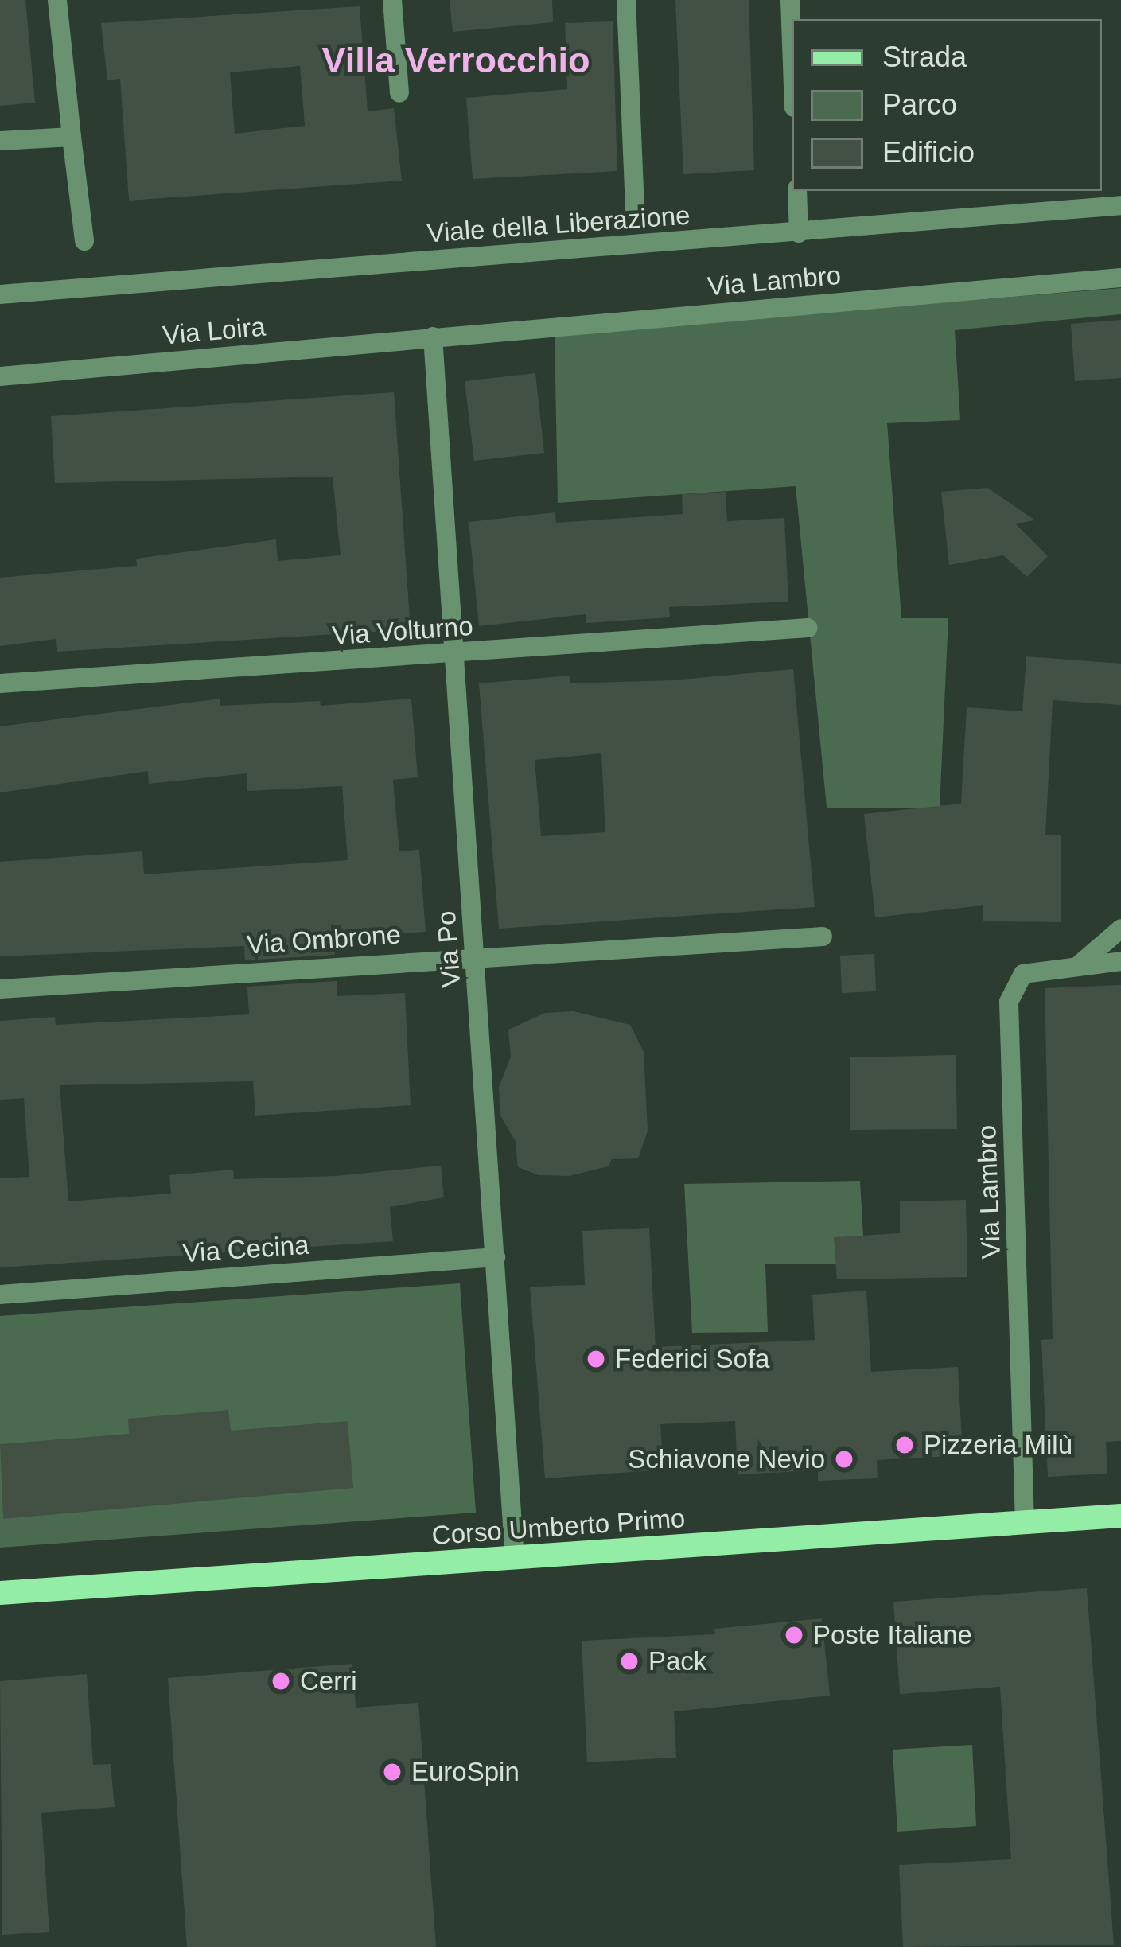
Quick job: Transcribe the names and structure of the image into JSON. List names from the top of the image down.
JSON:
{
  "streets": {
    "main road": ["Corso Umberto Primo"],
    "street": [
      "Viale della Liberazione",
      "Via Lambro",
      "Via Loira",
      "Via Volturno",
      "Via Ombrone",
      "Via Po",
      "Via Cecina"
    ]
  },
  "crossings": [
    ["Via Lambro", "Via Loira"],
    ["Via Lambro", "Via Po"],
    ["Via Lambro", "Corso Umberto Primo"],
    ["Via Loira", "Via Po"],
    ["Via Volturno", "Via Po"],
    ["Via Ombrone", "Via Po"],
    ["Via Po", "Via Cecina"],
    ["Via Po", "Corso Umberto Primo"]
  ],
  "districts": ["Villa Verrocchio"],
  "places": [
    "Federici Sofa",
    "Pizzeria Milù",
    "Schiavone Nevio",
    "Poste Italiane",
    "Pack",
    "Cerri",
    "EuroSpin"
  ],
  "legend": ["Strada", "Parco", "Edificio"]
}
